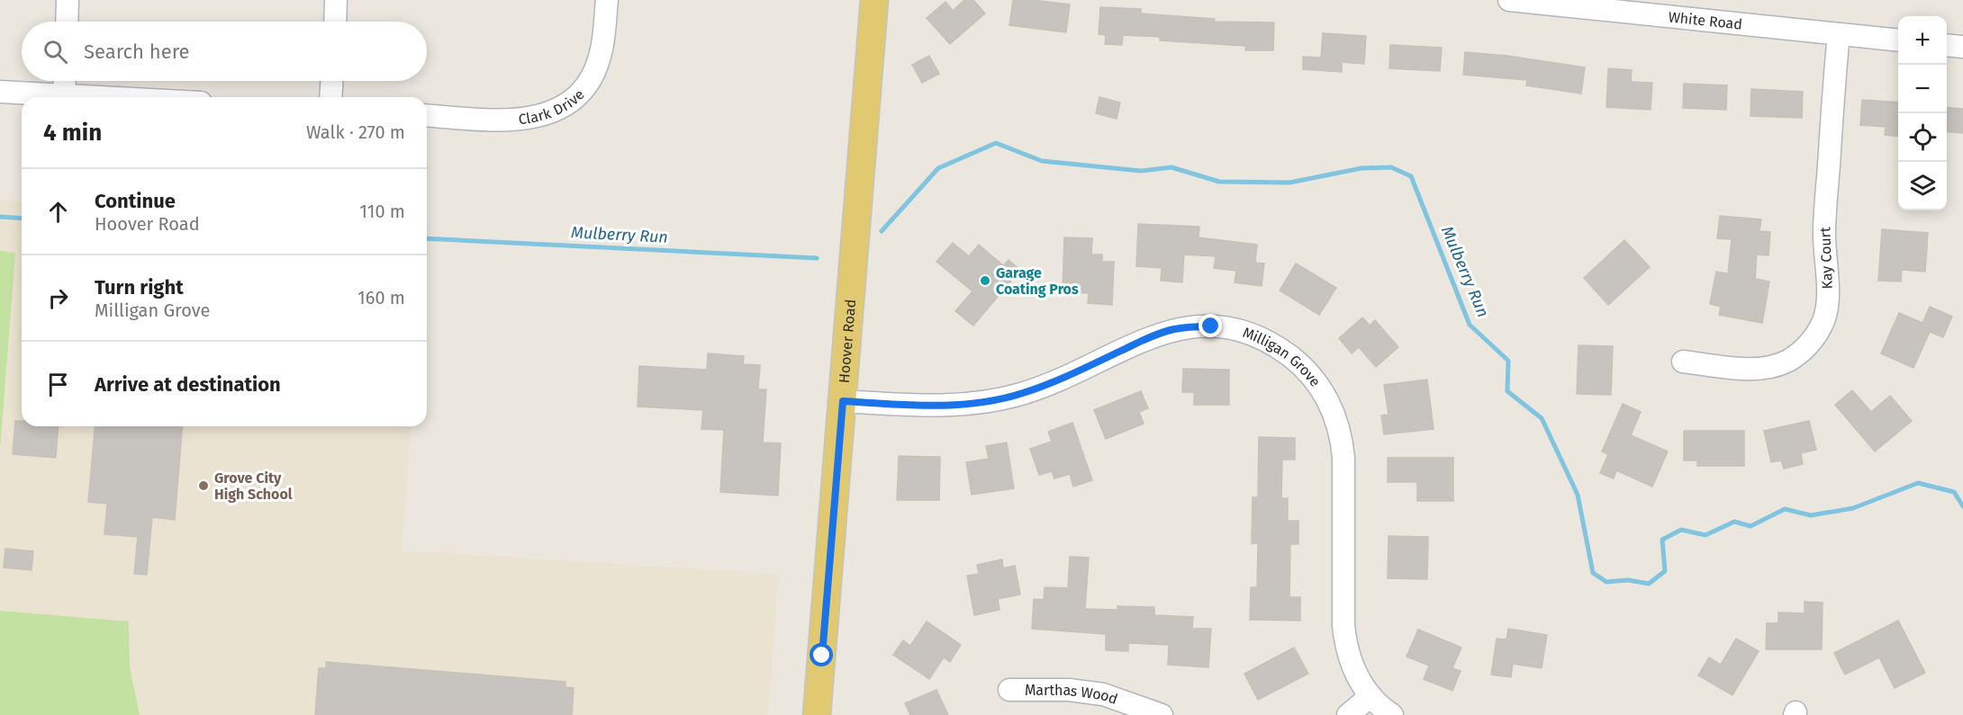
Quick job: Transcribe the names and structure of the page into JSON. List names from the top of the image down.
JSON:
{
  "streets": {
    "main road": ["Hoover Road"],
    "street": [
      "White Road",
      "Clark Drive",
      "Kay Court",
      "Milligan Grove",
      "Marthas Wood"
    ]
  },
  "crossings": [
    ["White Road", "Kay Court"],
    ["Hoover Road", "Milligan Grove"]
  ],
  "water": ["Mulberry Run"],
  "places": ["Garage Coating Pros", "Grove City High School"],
  "page": {
    "map_buttons": ["+", "−"],
    "search": "Search here",
    "heading": ["4 min", "Walk · 270 m"],
    "list": [
      ["Continue", "Hoover Road", "110 m"],
      ["Turn right", "Milligan Grove", "160 m"],
      "Arrive at destination"
    ]
  }
}
